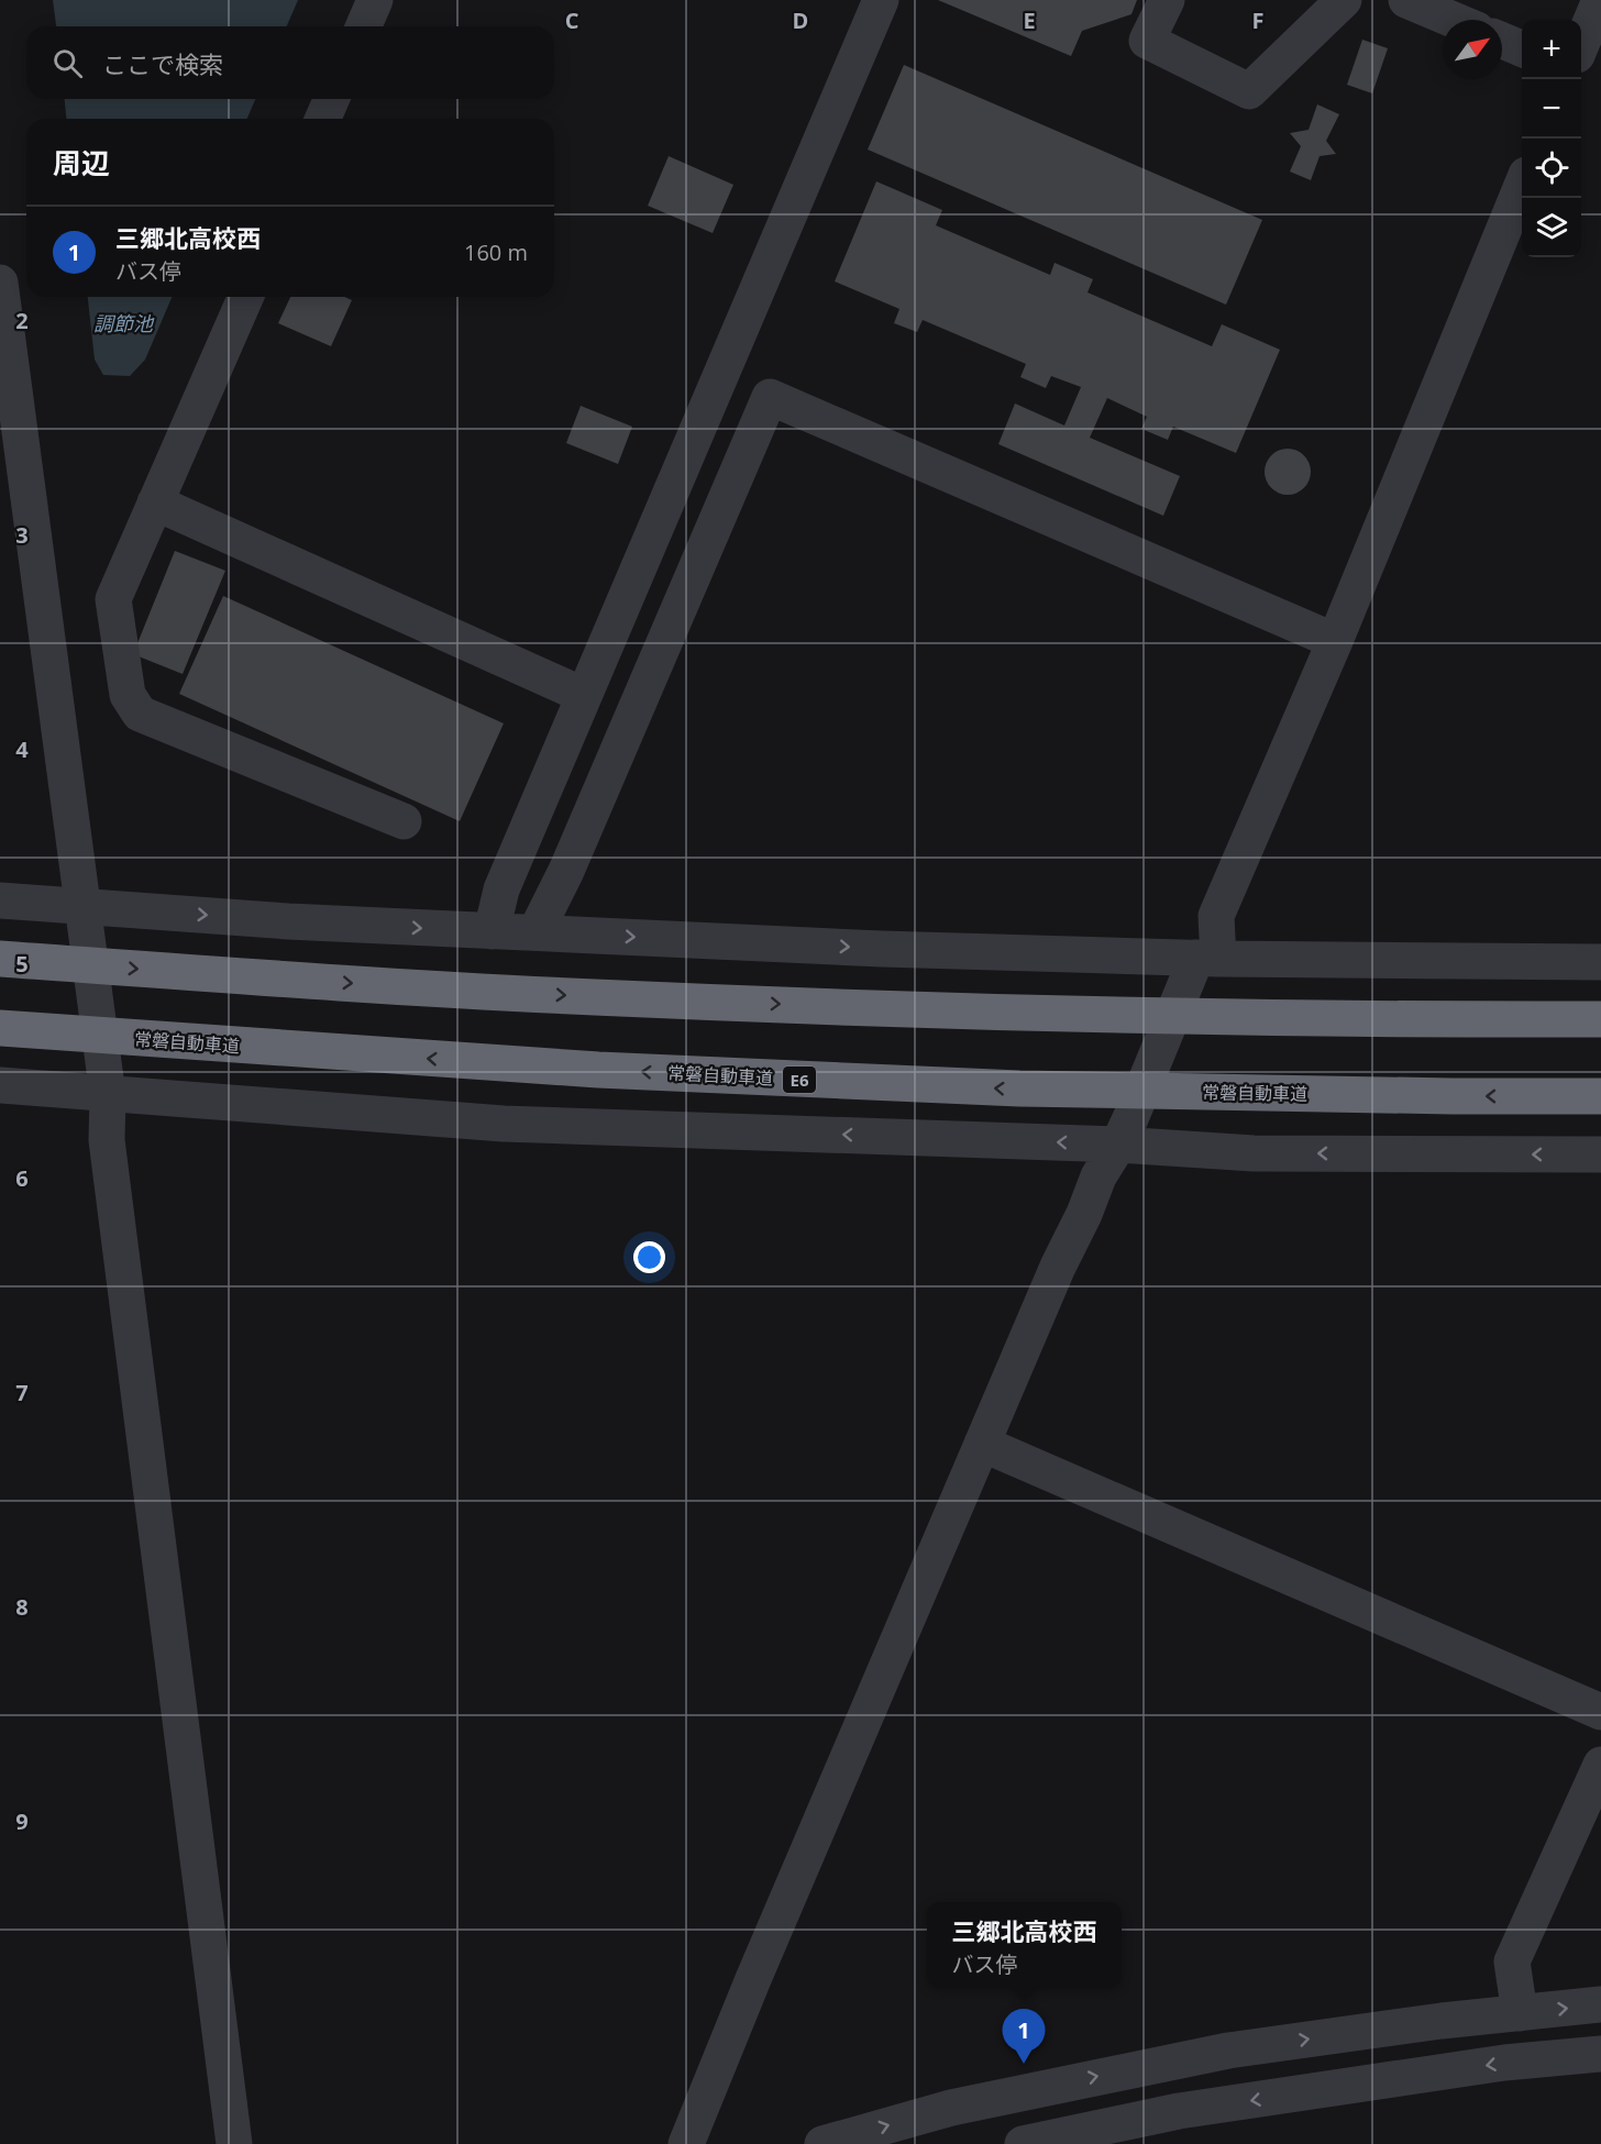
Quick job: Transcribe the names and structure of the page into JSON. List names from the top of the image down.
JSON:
{
  "streets": {
    "highway": ["常磐自動車道", "E6"]
  },
  "water": ["調節池"],
  "north": "top right",
  "page": {
    "map_buttons": ["+", "−"],
    "search": "ここで検索",
    "heading": "周辺",
    "list": [
      {
        "mark": "1",
        "name": "三郷北高校西",
        "note": "バス停",
        "value": "160 m"
      }
    ],
    "popup": ["三郷北高校西", "バス停"],
    "pins": "1"
  },
  "grid": {
    "columns": [
      "C",
      "D",
      "E",
      "F"
    ],
    "rows": [
      "2",
      "3",
      "4",
      "5",
      "6",
      "7",
      "8",
      "9"
    ]
  }
}
